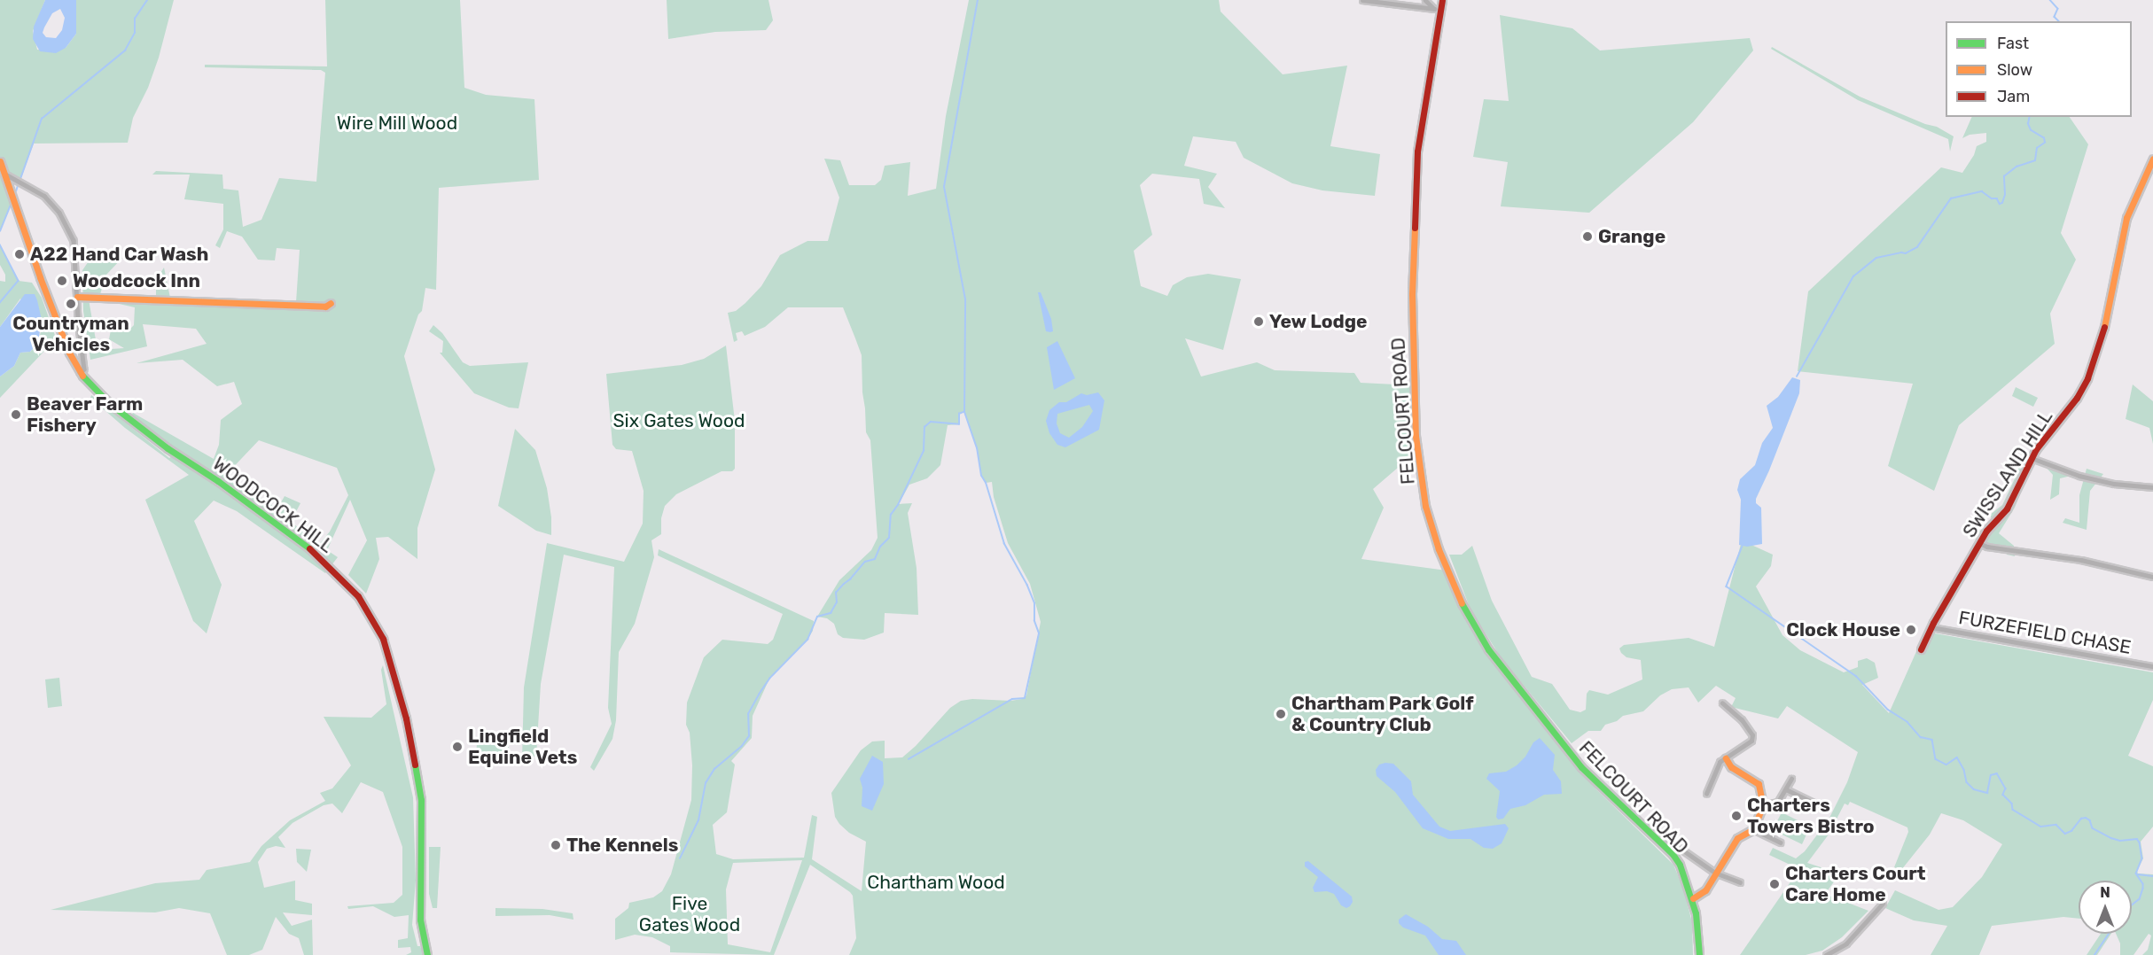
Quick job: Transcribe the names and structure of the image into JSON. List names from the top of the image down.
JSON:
{
  "streets": {
    "main road": ["FELCOURT ROAD", "SWISSLAND HILL", "WOODCOCK HILL"],
    "street": ["FURZEFIELD CHASE"]
  },
  "crossings": [
    ["SWISSLAND HILL", "FURZEFIELD CHASE"]
  ],
  "parks": [
    "Wire Mill Wood",
    "Six Gates Wood",
    "Chartham Wood",
    "Five Gates Wood"
  ],
  "places": [
    "Grange",
    "A22 Hand Car Wash",
    "Woodcock Inn",
    "Countryman Vehicles",
    "Yew Lodge",
    "Beaver Farm Fishery",
    "Clock House",
    "Chartham Park Golf & Country Club",
    "Lingfield Equine Vets",
    "Charters Towers Bistro",
    "The Kennels",
    "Charters Court Care Home"
  ],
  "legend": ["Fast", "Slow", "Jam"],
  "north": "top"
}
